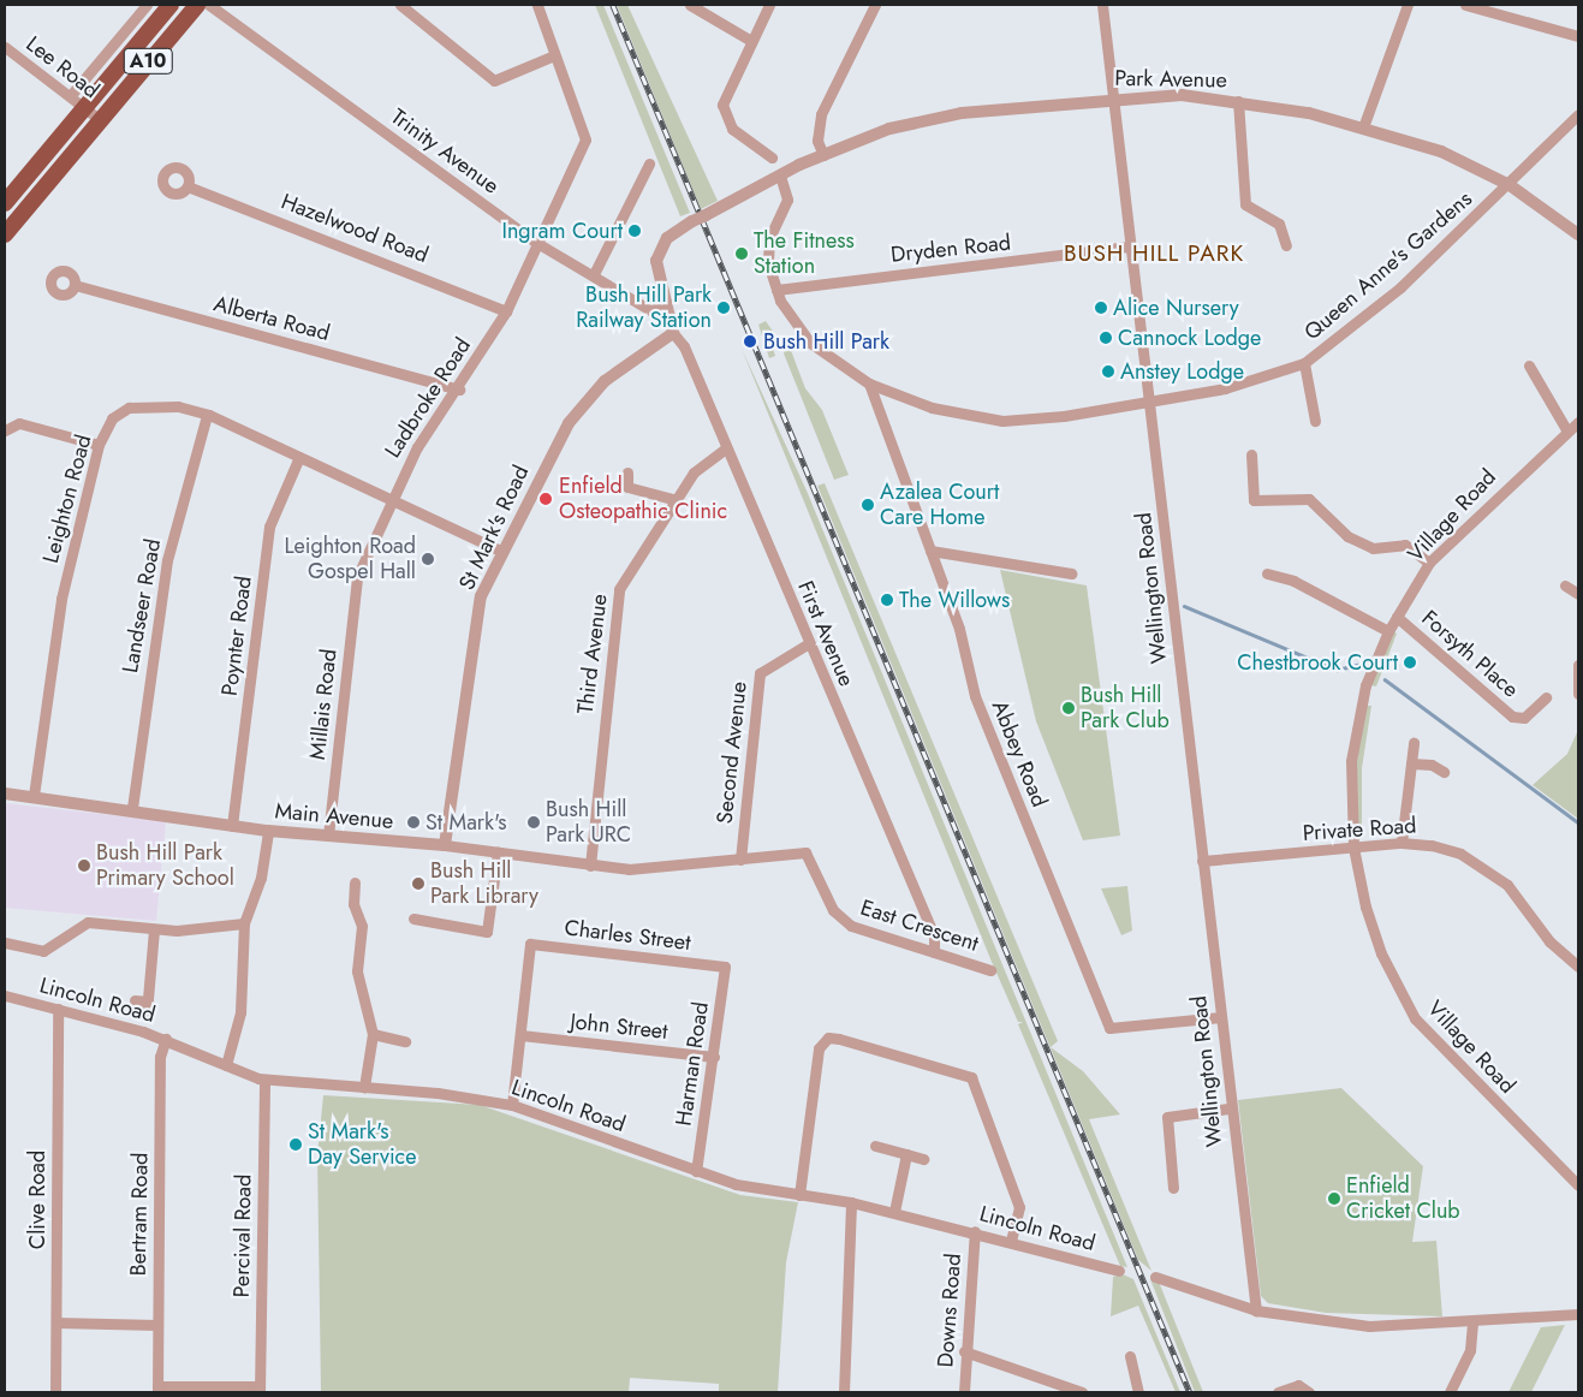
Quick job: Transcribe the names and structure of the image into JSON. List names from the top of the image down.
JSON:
{
  "streets": {
    "highway": ["A10"],
    "street": [
      "Lee Road",
      "Park Avenue",
      "Trinity Avenue",
      "Hazelwood Road",
      "Dryden Road",
      "Queen Anne's Gardens",
      "Alberta Road",
      "Ladbroke Road",
      "Leighton Road",
      "Village Road",
      "St Mark's Road",
      "Wellington Road",
      "Landseer Road",
      "First Avenue",
      "Poynter Road",
      "Third Avenue",
      "Forsyth Place",
      "Millais Road",
      "Second Avenue",
      "Abbey Road",
      "Main Avenue",
      "Private Road",
      "East Crescent",
      "Charles Street",
      "Lincoln Road",
      "John Street",
      "Harman Road",
      "Clive Road",
      "Bertram Road",
      "Percival Road",
      "Downs Road"
    ]
  },
  "crossings": [
    ["A10", "Lee Road"],
    ["Park Avenue", "Queen Anne's Gardens"],
    ["Park Avenue", "Wellington Road"],
    ["Park Avenue", "First Avenue"],
    ["Trinity Avenue", "Ladbroke Road"],
    ["Trinity Avenue", "First Avenue"],
    ["Hazelwood Road", "Ladbroke Road"],
    ["Dryden Road", "Queen Anne's Gardens"],
    ["Dryden Road", "Wellington Road"],
    ["Queen Anne's Gardens", "Wellington Road"],
    ["Queen Anne's Gardens", "First Avenue"],
    ["Queen Anne's Gardens", "Abbey Road"],
    ["Alberta Road", "Ladbroke Road"],
    ["Ladbroke Road", "Leighton Road"],
    ["Ladbroke Road", "Millais Road"],
    ["Leighton Road", "St Mark's Road"],
    ["Leighton Road", "Landseer Road"],
    ["Leighton Road", "Poynter Road"],
    ["Leighton Road", "Main Avenue"],
    ["Village Road", "Forsyth Place"],
    ["Village Road", "Private Road"],
    ["St Mark's Road", "First Avenue"],
    ["St Mark's Road", "Main Avenue"],
    ["Wellington Road", "Abbey Road"],
    ["Wellington Road", "Private Road"],
    ["Landseer Road", "Main Avenue"],
    ["First Avenue", "Third Avenue"],
    ["First Avenue", "Second Avenue"],
    ["First Avenue", "East Crescent"],
    ["Poynter Road", "Main Avenue"],
    ["Third Avenue", "Main Avenue"],
    ["Millais Road", "Main Avenue"],
    ["Second Avenue", "Main Avenue"],
    ["Main Avenue", "East Crescent"],
    ["Charles Street", "John Street"],
    ["Charles Street", "Harman Road"],
    ["Lincoln Road", "Harman Road"],
    ["Lincoln Road", "Clive Road"],
    ["Lincoln Road", "Bertram Road"],
    ["Lincoln Road", "Percival Road"],
    ["Lincoln Road", "Downs Road"],
    ["John Street", "Harman Road"]
  ],
  "districts": ["BUSH HILL PARK"],
  "places": [
    "Ingram Court",
    "The Fitness Station",
    "Bush Hill Park Railway Station",
    "Alice Nursery",
    "Cannock Lodge",
    "Bush Hill Park",
    "Anstey Lodge",
    "Enfield Osteopathic Clinic",
    "Azalea Court Care Home",
    "Leighton Road Gospel Hall",
    "The Willows",
    "Chestbrook Court",
    "Bush Hill Park Club",
    "St Mark's",
    "Bush Hill Park URC",
    "Bush Hill Park Primary School",
    "Bush Hill Park Library",
    "St Mark's Day Service",
    "Enfield Cricket Club"
  ]
}
